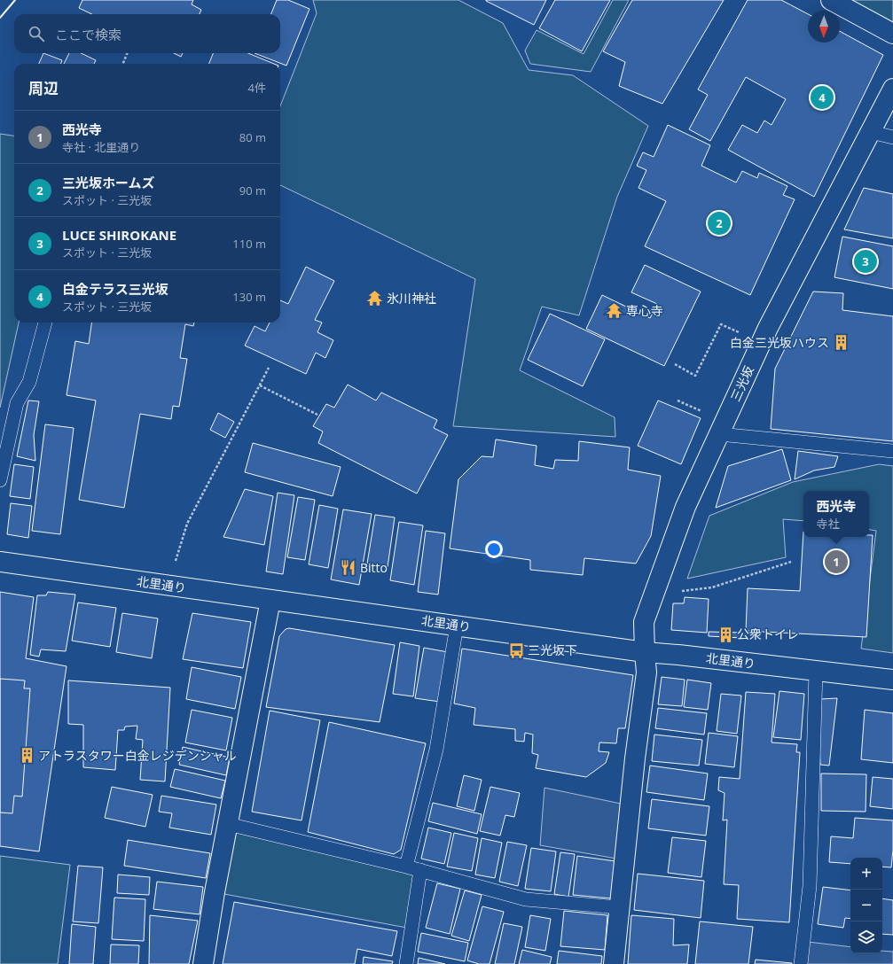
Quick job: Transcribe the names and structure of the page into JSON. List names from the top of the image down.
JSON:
{
  "streets": {
    "street": ["三光坂", "北里通り"]
  },
  "crossings": [
    ["三光坂", "北里通り"]
  ],
  "places": {
    "temple": ["氷川神社", "専心寺"],
    "building": ["白金三光坂ハウス", "公衆トイレ", "アトラスタワー白金レジデンシャル"],
    "restaurant": ["Bitto"],
    "bus stop": ["三光坂下"]
  },
  "north": "bottom",
  "page": {
    "search": "ここで検索",
    "heading": ["周辺", "4件"],
    "pins": [
      "4",
      "2",
      "3",
      "1"
    ],
    "list": [
      {
        "mark": "1",
        "name": "西光寺",
        "note": "寺社 · 北里通り",
        "value": "80 m"
      },
      {
        "mark": "2",
        "name": "三光坂ホームズ",
        "note": "スポット · 三光坂",
        "value": "90 m"
      },
      {
        "mark": "3",
        "name": "LUCE SHIROKANE",
        "note": "スポット · 三光坂",
        "value": "110 m"
      },
      {
        "mark": "4",
        "name": "白金テラス三光坂",
        "note": "スポット · 三光坂",
        "value": "130 m"
      }
    ],
    "popup": ["西光寺", "寺社"],
    "map_buttons": ["+", "−"]
  }
}
